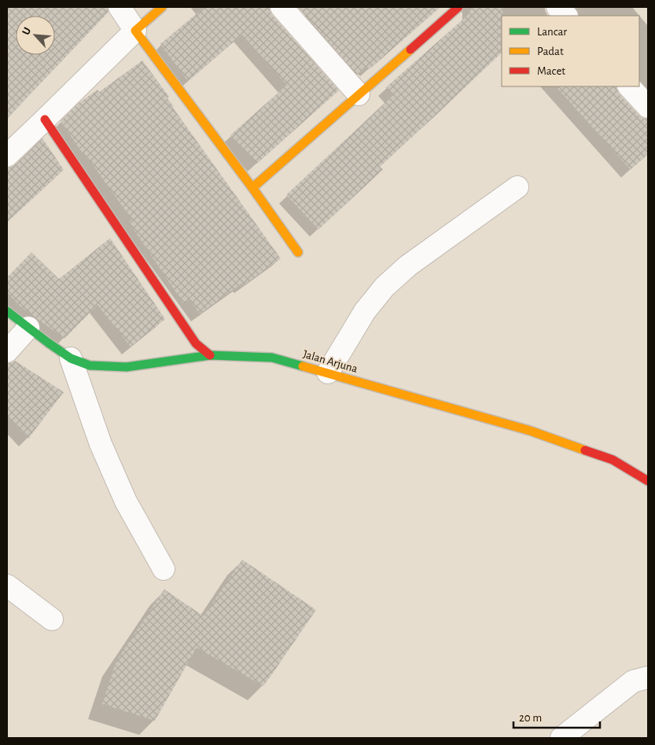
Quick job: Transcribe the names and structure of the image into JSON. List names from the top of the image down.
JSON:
{
  "streets": {
    "street": ["Jalan Arjuna"]
  },
  "legend": ["Lancar", "Padat", "Macet"],
  "scale_bar": "20 m",
  "north": "top left"
}
